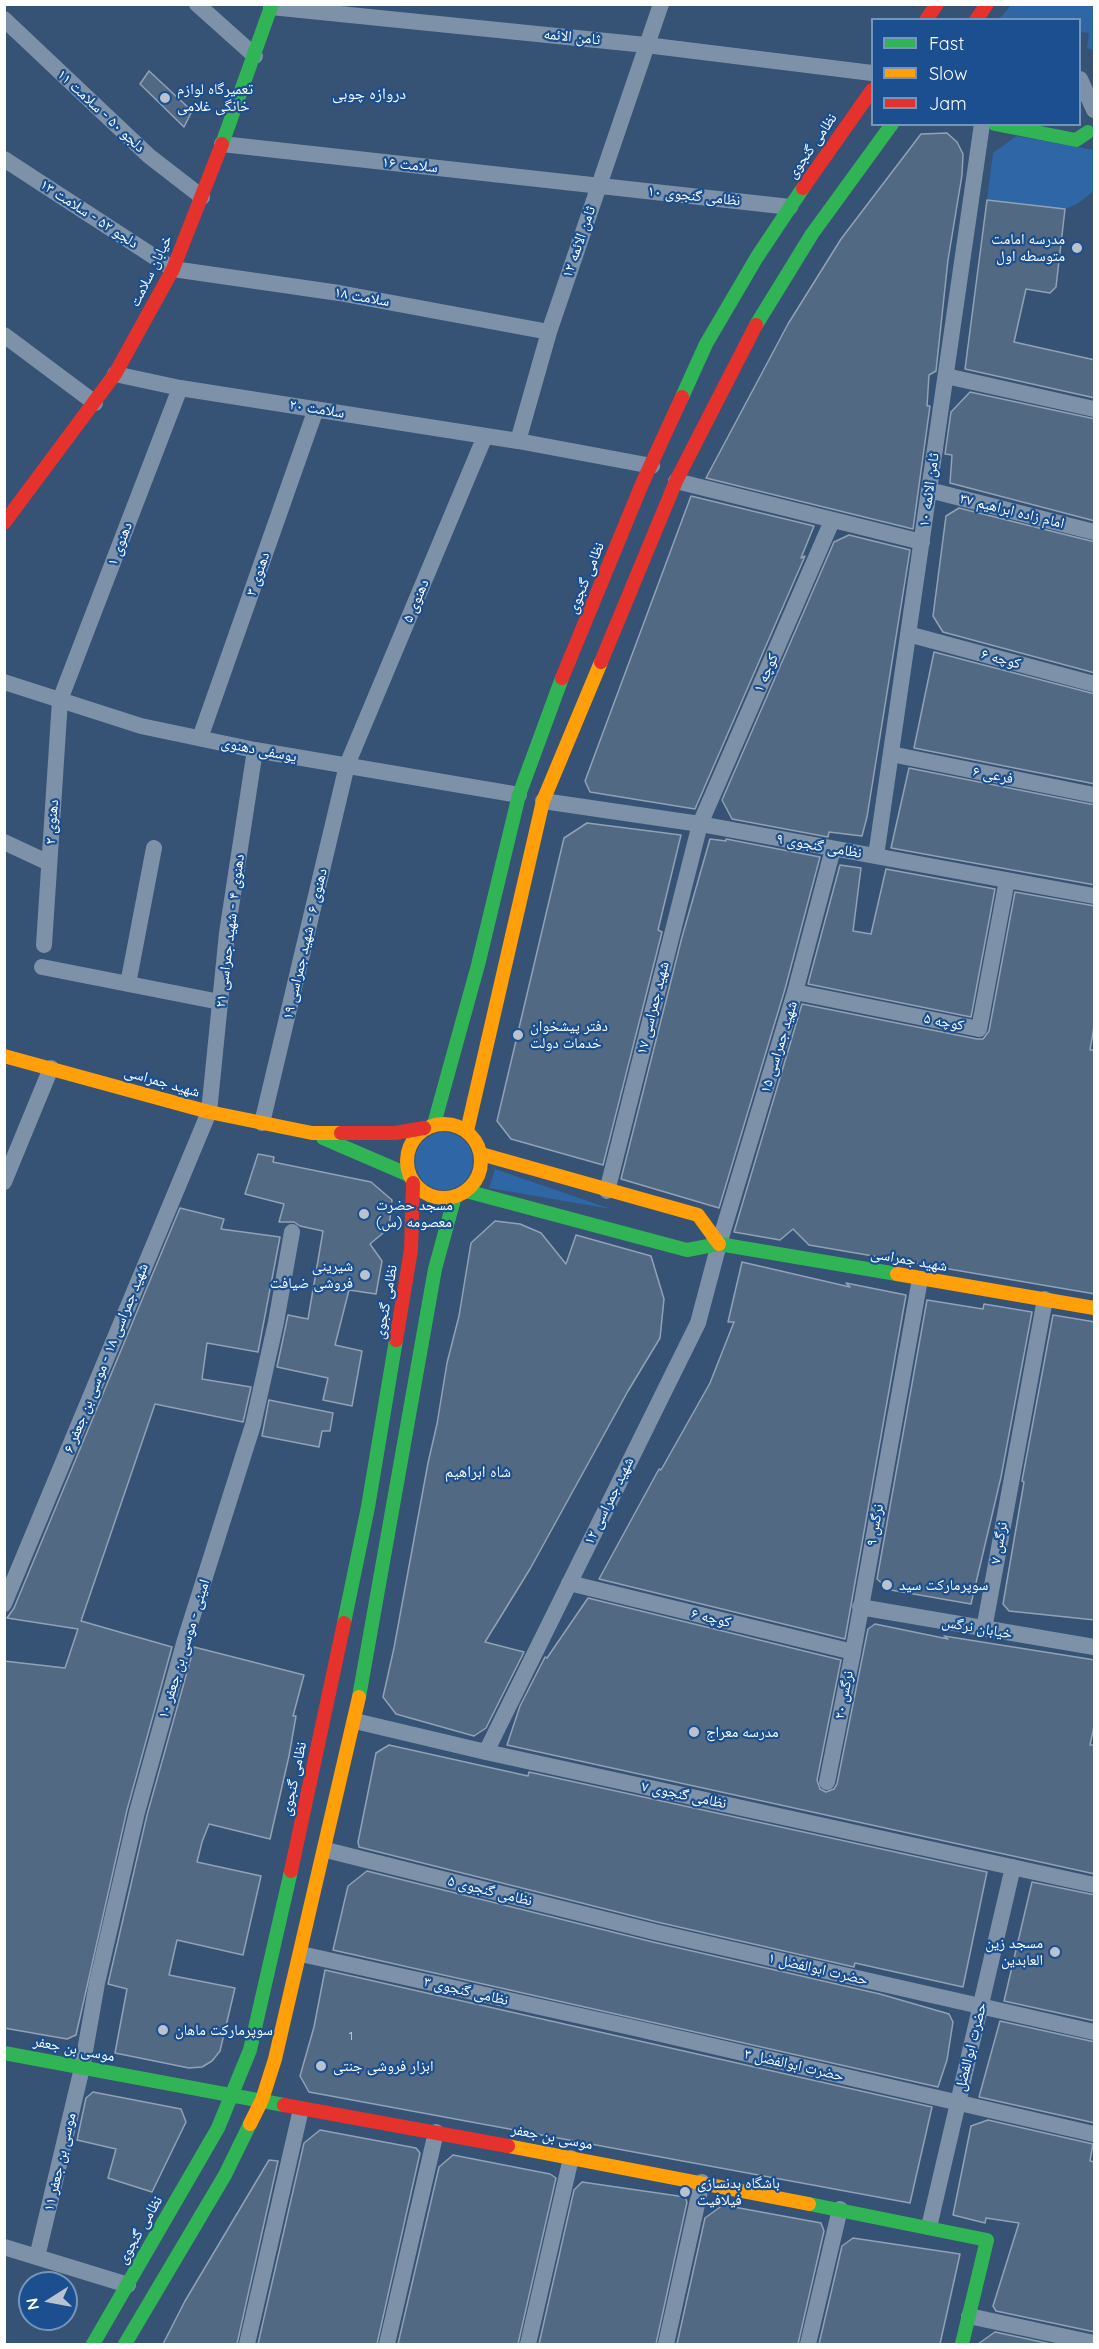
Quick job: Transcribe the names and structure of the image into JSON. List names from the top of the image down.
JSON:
{
  "streets": {
    "street": [
      "ثامن الائمه",
      "دلجو ۵۰ - سلامت ۱۱",
      "نظامی گنجوی",
      "سلامت ۱۶",
      "نظامی گنجوی ۱۰",
      "دلجو ۵۲ - سلامت ۱۳",
      "ثامن الائمه ۱۲",
      "خیابان سلامت",
      "سلامت ۱۸",
      "سلامت ۲۰",
      "ثامن الائمه ۱۰",
      "امام زاده ابراهیم ۳۷",
      "دهنوی ۱",
      "دهنوی ۳",
      "دهنوی ۵",
      "کوچه ۶",
      "کوچه ۱",
      "یوسفی دهنوی",
      "فرعی ۶",
      "دهنوی ۲",
      "نظامی گنجوی ۹",
      "دهنوی ۴ - شهید جمراسی ۲۱",
      "دهنوی ۶ - شهید جمراسی ۱۹",
      "شهید جمراسی ۱۷",
      "کوچه ۵",
      "شهید جمراسی ۱۵",
      "شهید جمراسی",
      "شهید جمراسی ۱۸ - موسی بن جعفر ۶",
      "شهید جمراسی ۱۲",
      "نرگس ۹",
      "نرگس ۷",
      "خیابان نرگس",
      "امینی - موسی بن جعفر ۱۰",
      "نرگس ۲۰",
      "نظامی گنجوی ۷",
      "نظامی گنجوی ۵",
      "حضرت ابوالفضل ۱",
      "نظامی گنجوی ۳",
      "حضرت ابوالفضل",
      "موسی بن جعفر",
      "حضرت ابوالفضل ۳",
      "موسی بن جعفر ۱۱"
    ]
  },
  "crossings": [
    ["ثامن الائمه", "ثامن الائمه ۱۲"],
    ["ثامن الائمه", "خیابان سلامت"],
    ["دلجو ۵۰ - سلامت ۱۱", "خیابان سلامت"],
    ["نظامی گنجوی", "نظامی گنجوی ۱۰"],
    ["نظامی گنجوی", "سلامت ۲۰"],
    ["نظامی گنجوی", "یوسفی دهنوی"],
    ["نظامی گنجوی", "شهید جمراسی"],
    ["نظامی گنجوی", "موسی بن جعفر"],
    ["سلامت ۱۶", "نظامی گنجوی ۱۰"],
    ["سلامت ۱۶", "ثامن الائمه ۱۲"],
    ["سلامت ۱۶", "خیابان سلامت"],
    ["نظامی گنجوی ۱۰", "ثامن الائمه ۱۲"],
    ["دلجو ۵۲ - سلامت ۱۳", "خیابان سلامت"],
    ["دلجو ۵۲ - سلامت ۱۳", "سلامت ۱۸"],
    ["ثامن الائمه ۱۲", "سلامت ۱۸"],
    ["ثامن الائمه ۱۲", "سلامت ۲۰"],
    ["خیابان سلامت", "سلامت ۱۸"],
    ["خیابان سلامت", "سلامت ۲۰"],
    ["سلامت ۲۰", "دهنوی ۱"],
    ["سلامت ۲۰", "دهنوی ۳"],
    ["سلامت ۲۰", "دهنوی ۵"],
    ["ثامن الائمه ۱۰", "امام زاده ابراهیم ۳۷"],
    ["ثامن الائمه ۱۰", "کوچه ۶"],
    ["ثامن الائمه ۱۰", "فرعی ۶"],
    ["ثامن الائمه ۱۰", "نظامی گنجوی ۹"],
    ["دهنوی ۱", "یوسفی دهنوی"],
    ["دهنوی ۱", "دهنوی ۲"],
    ["دهنوی ۳", "یوسفی دهنوی"],
    ["دهنوی ۵", "یوسفی دهنوی"],
    ["دهنوی ۵", "دهنوی ۶ - شهید جمراسی ۱۹"],
    ["کوچه ۶", "شهید جمراسی ۱۲"],
    ["کوچه ۶", "نرگس ۲۰"],
    ["کوچه ۱", "نظامی گنجوی ۹"],
    ["کوچه ۱", "شهید جمراسی ۱۷"],
    ["یوسفی دهنوی", "دهنوی ۲"],
    ["یوسفی دهنوی", "دهنوی ۴ - شهید جمراسی ۲۱"],
    ["یوسفی دهنوی", "دهنوی ۶ - شهید جمراسی ۱۹"],
    ["نظامی گنجوی ۹", "شهید جمراسی ۱۷"],
    ["نظامی گنجوی ۹", "کوچه ۵"],
    ["نظامی گنجوی ۹", "شهید جمراسی ۱۵"],
    ["دهنوی ۴ - شهید جمراسی ۲۱", "شهید جمراسی"],
    ["دهنوی ۴ - شهید جمراسی ۲۱", "شهید جمراسی ۱۸ - موسی بن جعفر ۶"],
    ["دهنوی ۶ - شهید جمراسی ۱۹", "شهید جمراسی"],
    ["کوچه ۵", "شهید جمراسی ۱۵"],
    ["شهید جمراسی ۱۵", "شهید جمراسی"],
    ["شهید جمراسی ۱۵", "شهید جمراسی ۱۲"],
    ["شهید جمراسی", "شهید جمراسی ۱۸ - موسی بن جعفر ۶"],
    ["شهید جمراسی", "شهید جمراسی ۱۲"],
    ["شهید جمراسی", "نرگس ۹"],
    ["شهید جمراسی", "نرگس ۷"],
    ["شهید جمراسی ۱۲", "نظامی گنجوی ۷"],
    ["نرگس ۹", "خیابان نرگس"],
    ["نرگس ۹", "نرگس ۲۰"],
    ["نرگس ۷", "خیابان نرگس"],
    ["خیابان نرگس", "نرگس ۲۰"],
    ["امینی - موسی بن جعفر ۱۰", "موسی بن جعفر"],
    ["امینی - موسی بن جعفر ۱۰", "موسی بن جعفر ۱۱"],
    ["نظامی گنجوی ۷", "حضرت ابوالفضل"],
    ["نظامی گنجوی ۵", "حضرت ابوالفضل ۱"],
    ["حضرت ابوالفضل ۱", "حضرت ابوالفضل"],
    ["نظامی گنجوی ۳", "حضرت ابوالفضل ۳"],
    ["حضرت ابوالفضل", "موسی بن جعفر"],
    ["حضرت ابوالفضل", "حضرت ابوالفضل ۳"],
    ["موسی بن جعفر", "موسی بن جعفر ۱۱"]
  ],
  "districts": ["دروازه چوبی", "شاه ابراهیم"],
  "places": [
    "تعمیرگاه لوازم خانگی غلامی",
    "مدرسه امامت متوسطه اول",
    "دفتر پیشخوان خدمات دولت",
    "مسجد حضرت معصومه (س)",
    "شیرینی فروشی ضیافت",
    "سوپرمارکت سید",
    "مدرسه معراج",
    "مسجد زین العابدین",
    "سوپرمارکت ماهان",
    "ابزار فروشی جنتی",
    "باشگاه بدنسازی فیلافیت"
  ],
  "house_numbers": ["1"],
  "legend": ["Fast", "Slow", "Jam"],
  "north": "left"
}
